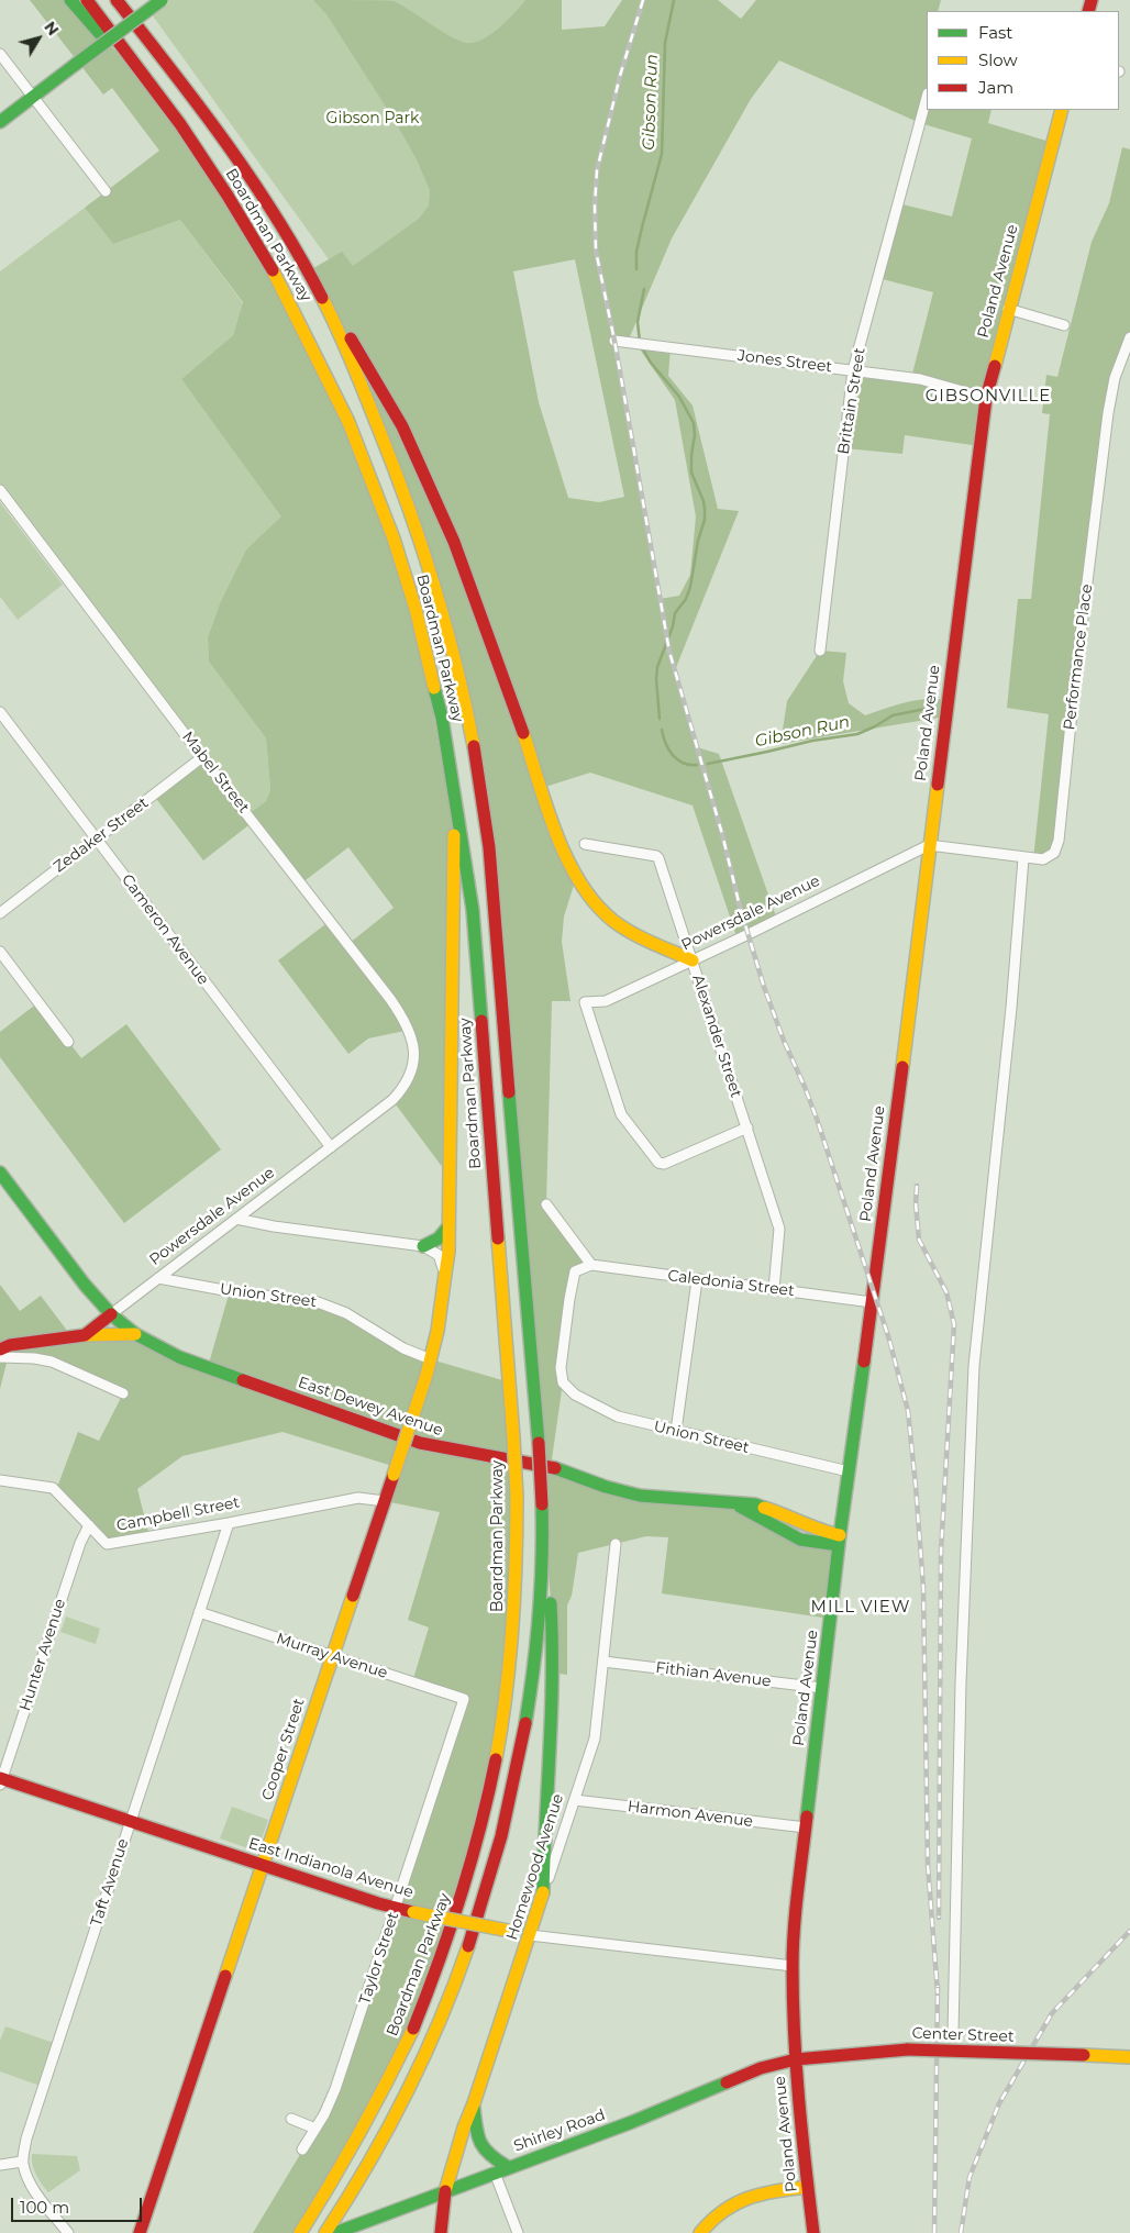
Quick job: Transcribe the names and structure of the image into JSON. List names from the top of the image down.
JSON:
{
  "streets": {
    "main road": [
      "Boardman Parkway",
      "Poland Avenue",
      "Powersdale Avenue",
      "East Dewey Avenue",
      "Cooper Street",
      "Homewood Avenue",
      "East Indianola Avenue",
      "Center Street",
      "Shirley Road"
    ],
    "street": [
      "Jones Street",
      "Brittain Street",
      "Performance Place",
      "Mabel Street",
      "Zedaker Street",
      "Cameron Avenue",
      "Alexander Street",
      "Caledonia Street",
      "Union Street",
      "Campbell Street",
      "Hunter Avenue",
      "Murray Avenue",
      "Fithian Avenue",
      "Harmon Avenue",
      "Taft Avenue",
      "Taylor Street"
    ]
  },
  "crossings": [
    ["Boardman Parkway", "Cooper Street"],
    ["Poland Avenue", "Jones Street"],
    ["Poland Avenue", "Performance Place"],
    ["Poland Avenue", "Powersdale Avenue"],
    ["Poland Avenue", "Caledonia Street"],
    ["Poland Avenue", "Union Street"],
    ["Poland Avenue", "East Dewey Avenue"],
    ["Poland Avenue", "Fithian Avenue"],
    ["Poland Avenue", "Harmon Avenue"],
    ["Poland Avenue", "East Indianola Avenue"],
    ["Poland Avenue", "Center Street"],
    ["Poland Avenue", "Shirley Road"],
    ["Jones Street", "Brittain Street"],
    ["Performance Place", "Powersdale Avenue"],
    ["Mabel Street", "Zedaker Street"],
    ["Mabel Street", "Powersdale Avenue"],
    ["Zedaker Street", "Cameron Avenue"],
    ["Powersdale Avenue", "Cameron Avenue"],
    ["Powersdale Avenue", "Alexander Street"],
    ["Powersdale Avenue", "Union Street"],
    ["Powersdale Avenue", "East Dewey Avenue"],
    ["Alexander Street", "Caledonia Street"],
    ["Caledonia Street", "Union Street"],
    ["Union Street", "Cooper Street"],
    ["Campbell Street", "Hunter Avenue"],
    ["Campbell Street", "Cooper Street"],
    ["Campbell Street", "Taft Avenue"],
    ["Hunter Avenue", "East Indianola Avenue"],
    ["Murray Avenue", "Cooper Street"],
    ["Murray Avenue", "Taft Avenue"],
    ["Murray Avenue", "Taylor Street"],
    ["Fithian Avenue", "Homewood Avenue"],
    ["Cooper Street", "East Indianola Avenue"],
    ["Harmon Avenue", "Homewood Avenue"],
    ["Homewood Avenue", "East Indianola Avenue"],
    ["Homewood Avenue", "Shirley Road"],
    ["East Indianola Avenue", "Taft Avenue"],
    ["East Indianola Avenue", "Taylor Street"],
    ["Center Street", "Shirley Road"]
  ],
  "districts": ["GIBSONVILLE", "MILL VIEW"],
  "water": ["Gibson Run"],
  "parks": ["Gibson Park"],
  "legend": ["Fast", "Slow", "Jam"],
  "scale_bar": "100 m",
  "north": "top right"
}
